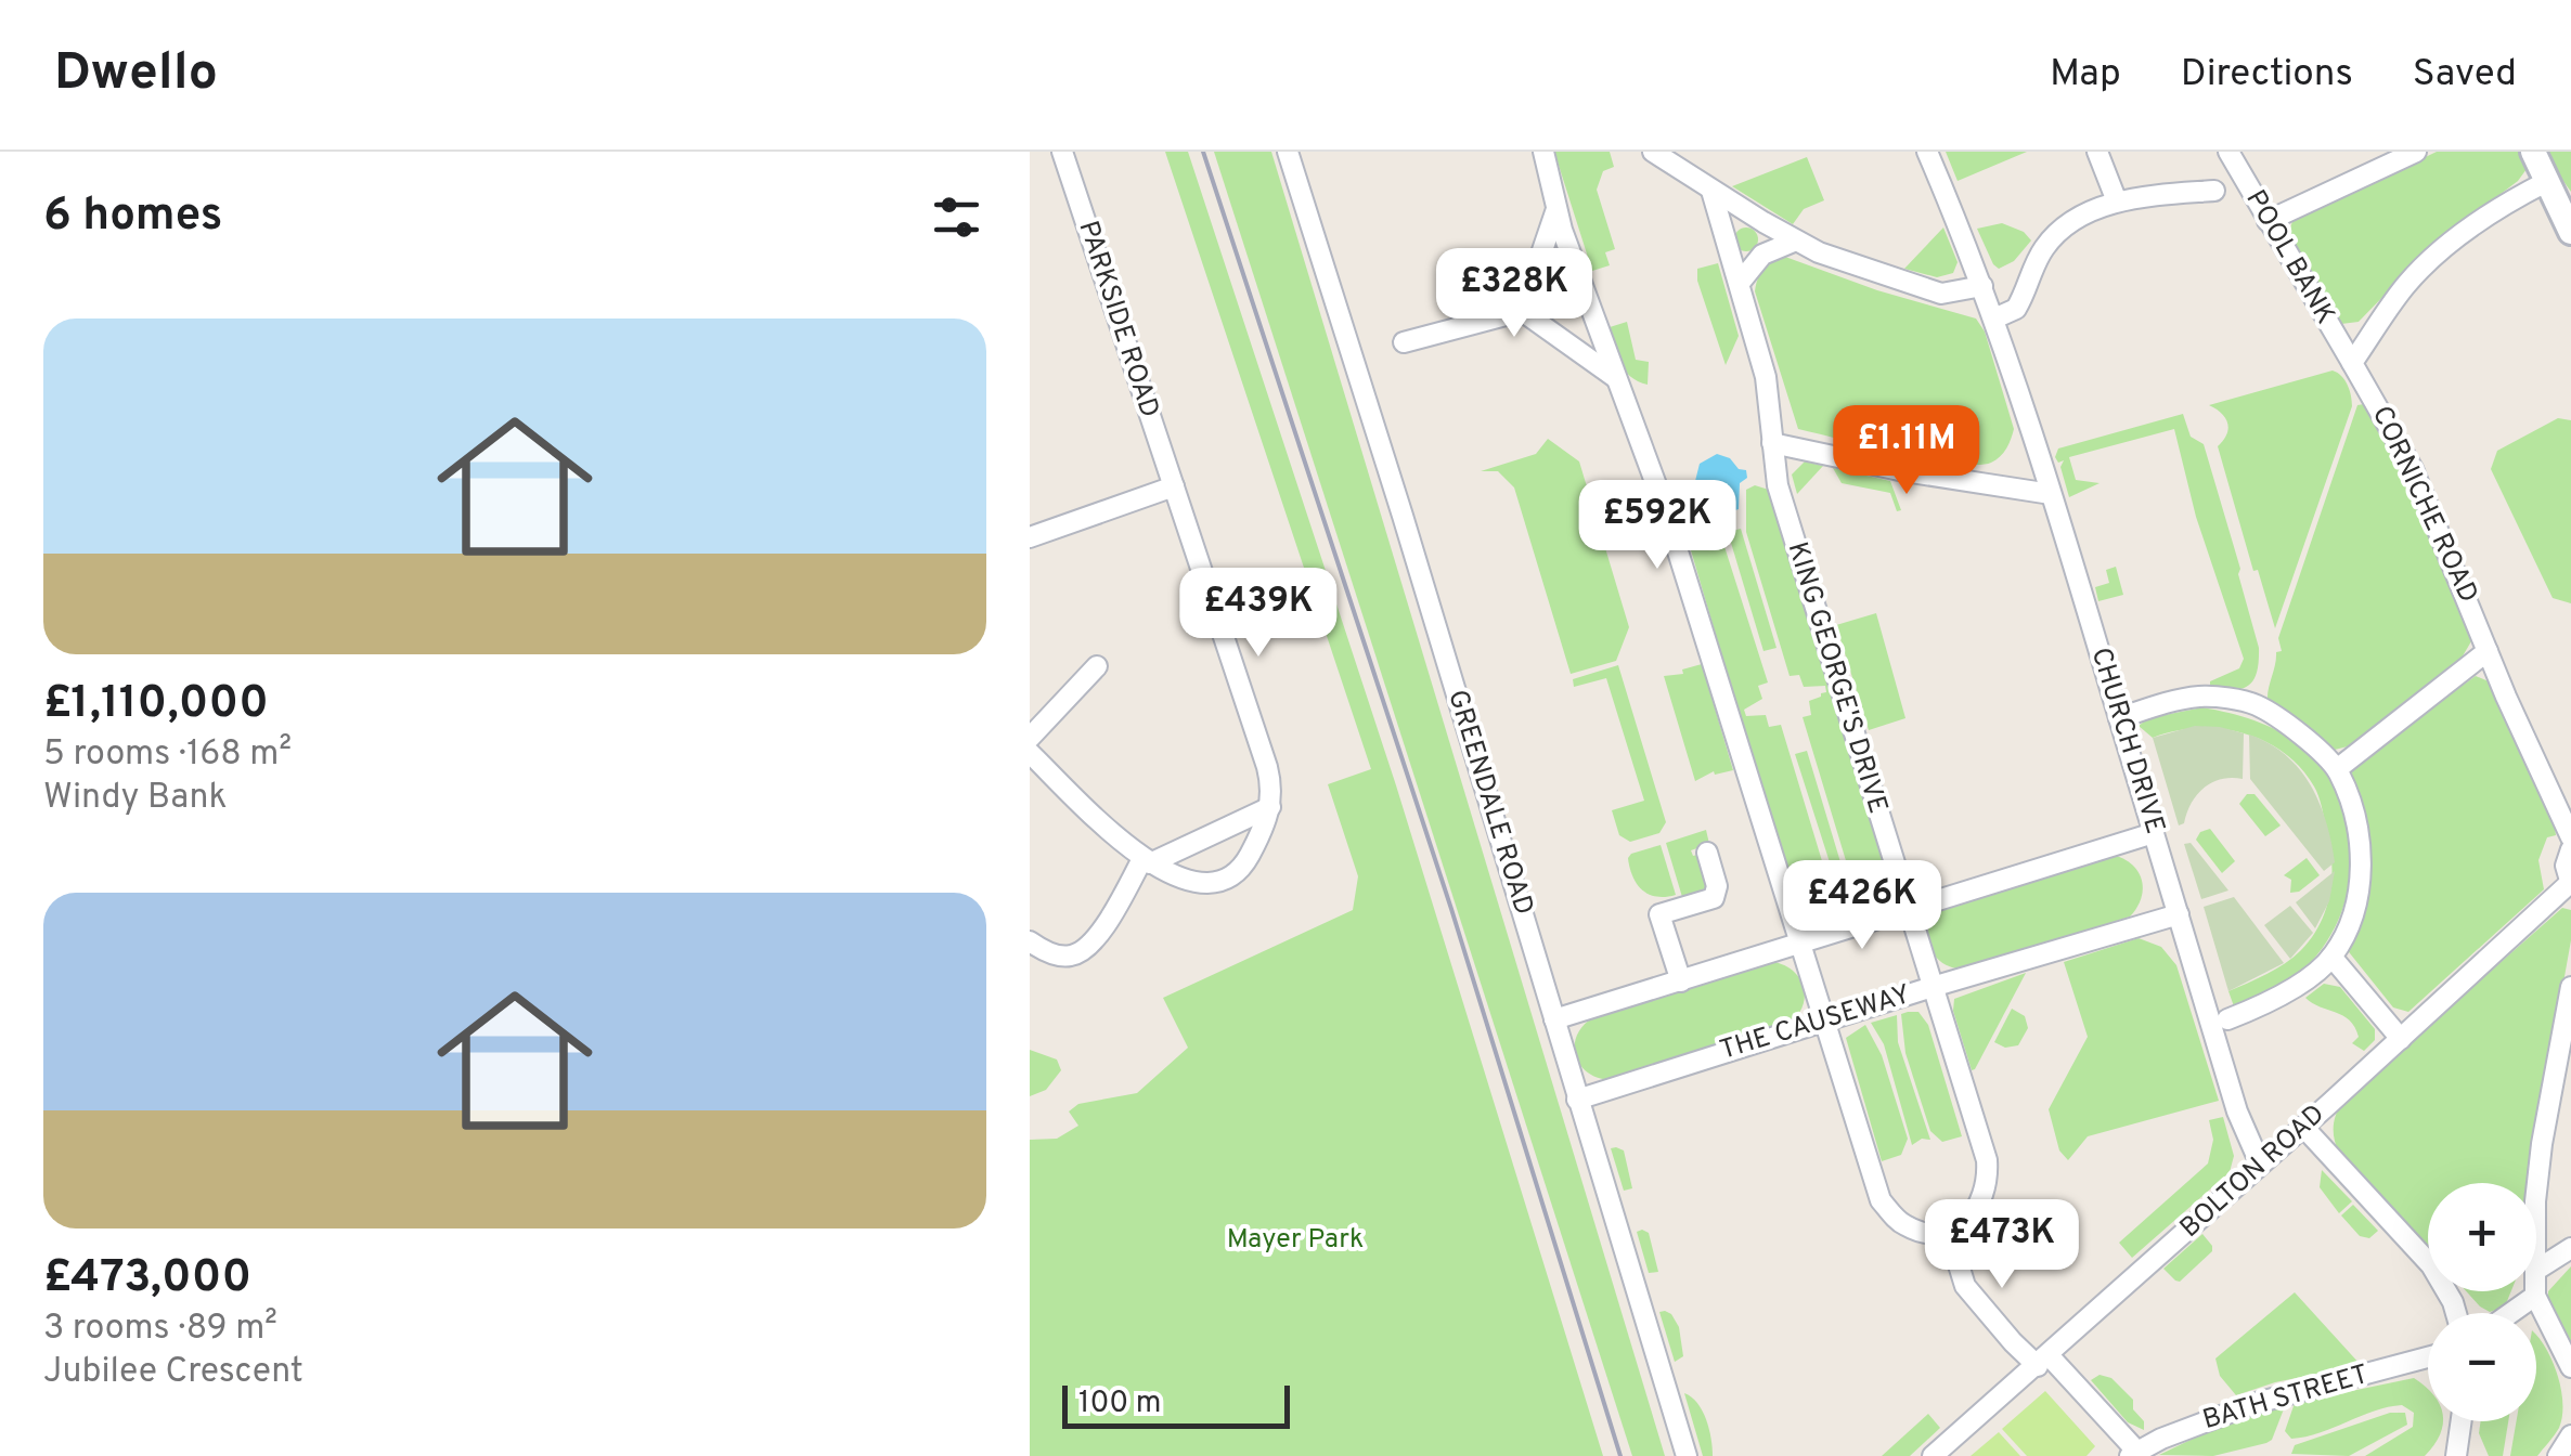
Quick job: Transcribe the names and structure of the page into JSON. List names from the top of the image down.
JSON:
{
  "streets": {
    "street": [
      "POOL BANK",
      "PARKSIDE ROAD",
      "CORNICHE ROAD",
      "KING GEORGE'S DRIVE",
      "CHURCH DRIVE",
      "GREENDALE ROAD",
      "THE CAUSEWAY",
      "BOLTON ROAD",
      "BATH STREET"
    ]
  },
  "crossings": [
    ["POOL BANK", "CORNICHE ROAD"],
    ["KING GEORGE'S DRIVE", "THE CAUSEWAY"],
    ["CHURCH DRIVE", "THE CAUSEWAY"],
    ["CHURCH DRIVE", "BOLTON ROAD"],
    ["GREENDALE ROAD", "THE CAUSEWAY"]
  ],
  "parks": ["Mayer Park"],
  "scale_bar": "100 m",
  "page": {
    "header": "Dwello",
    "nav": ["Map", "Directions", "Saved"],
    "heading": "6 homes",
    "price": [
      "£328K",
      "£1.11M",
      "£592K",
      "£439K",
      "£426K",
      "£473K"
    ],
    "list": [
      {
        "name": "£1,110,000",
        "note": "5 rooms · 168 m² · Windy Bank"
      },
      {
        "name": "£473,000",
        "note": "3 rooms · 89 m² · Jubilee Crescent"
      }
    ],
    "map_buttons": ["+", "−"],
    "scale": "100 m"
  }
}
